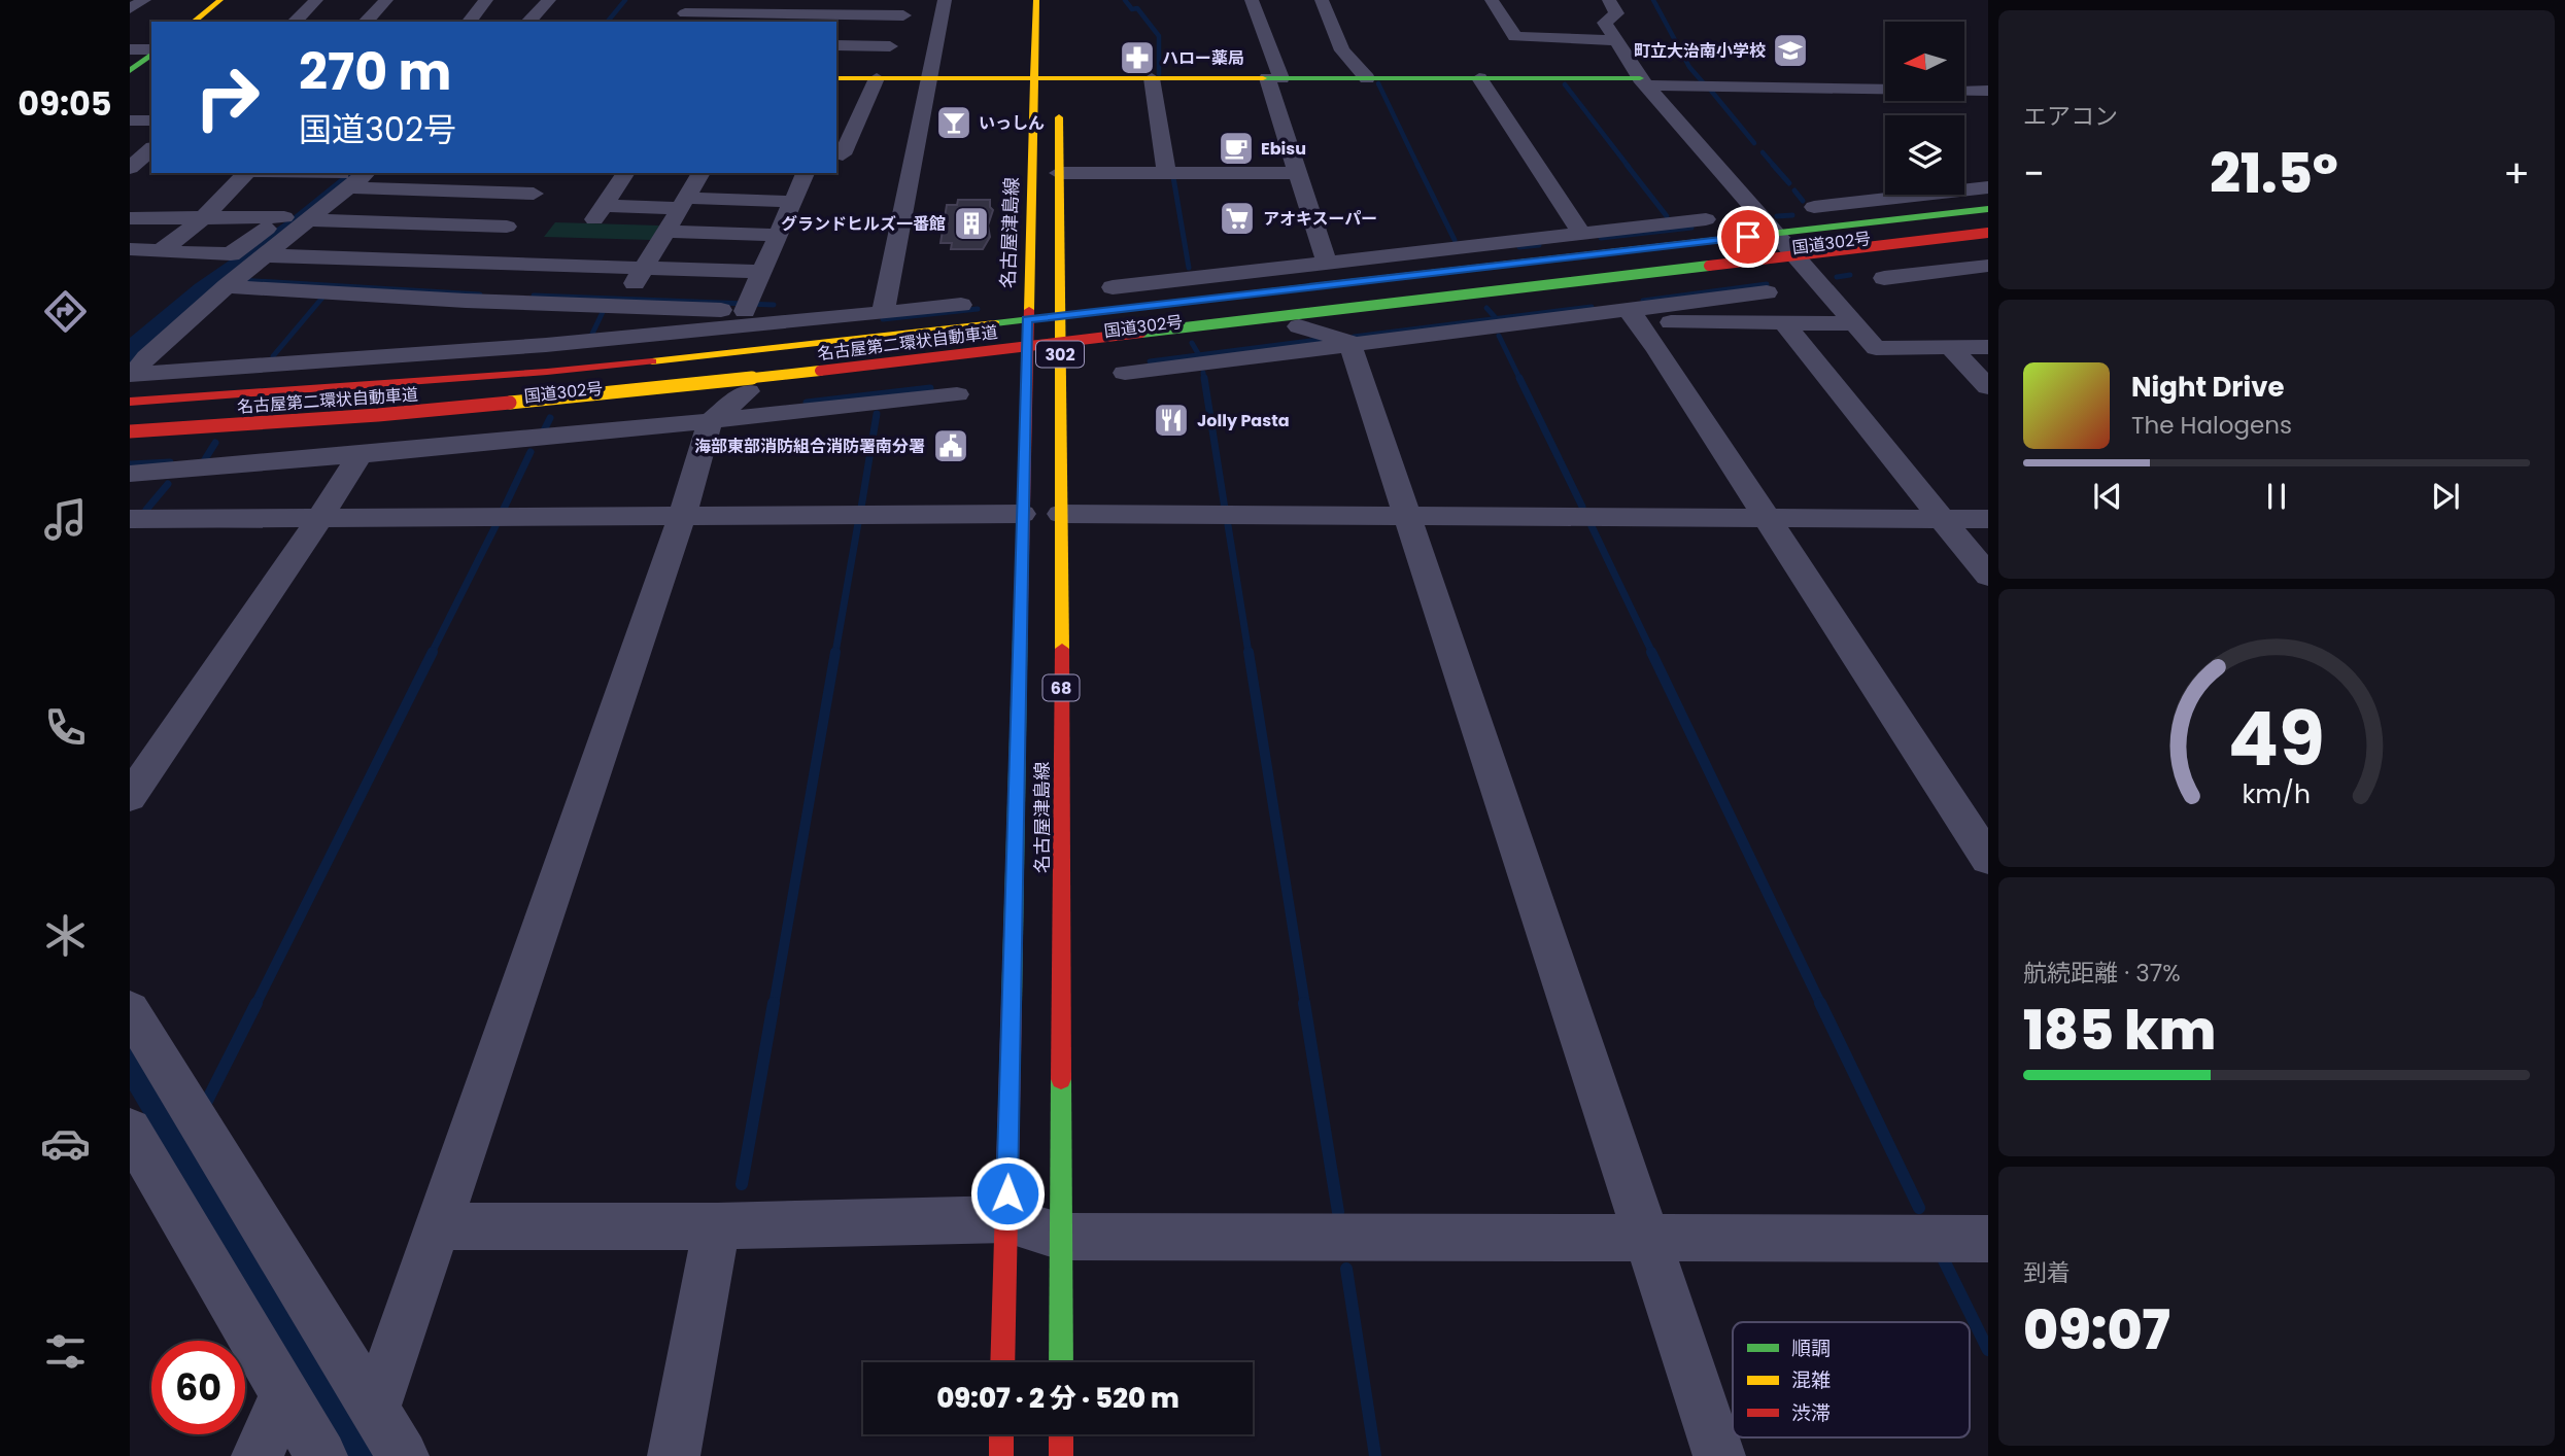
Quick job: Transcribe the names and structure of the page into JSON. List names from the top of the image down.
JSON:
{
  "streets": {
    "main road": [
      "名古屋津島線",
      "国道302号",
      "名古屋第二環状自動車道",
      "302",
      "68"
    ]
  },
  "crossings": [
    ["名古屋津島線", "国道302号"]
  ],
  "places": {
    "school or university": ["町立大治南小学校"],
    "pharmacy": ["ハロー薬局"],
    "bar": ["いっしん"],
    "cafe": ["Ebisu"],
    "supermarket": ["アオキスーパー"],
    "building": ["グランドヒルズ一番館"],
    "restaurant": ["Jolly Pasta"],
    "public building": ["海部東部消防組合消防署南分署"]
  },
  "legend": ["順調", "混雑", "渋滞"],
  "north": "left",
  "page": {
    "tabs": "09:05",
    "tile": [
      "エアコン",
      ["航続距離 · 37%", "185 km"],
      ["到着", "09:07"]
    ],
    "turn": ["270 m", "国道302号"],
    "heat": ["−", "21.5°", "+"],
    "song": ["Night Drive", "The Halogens"],
    "limit": "60",
    "trip": "09:07 · 2 分 · 520 m",
    "gauge": ["49", "km/h"]
  }
}
